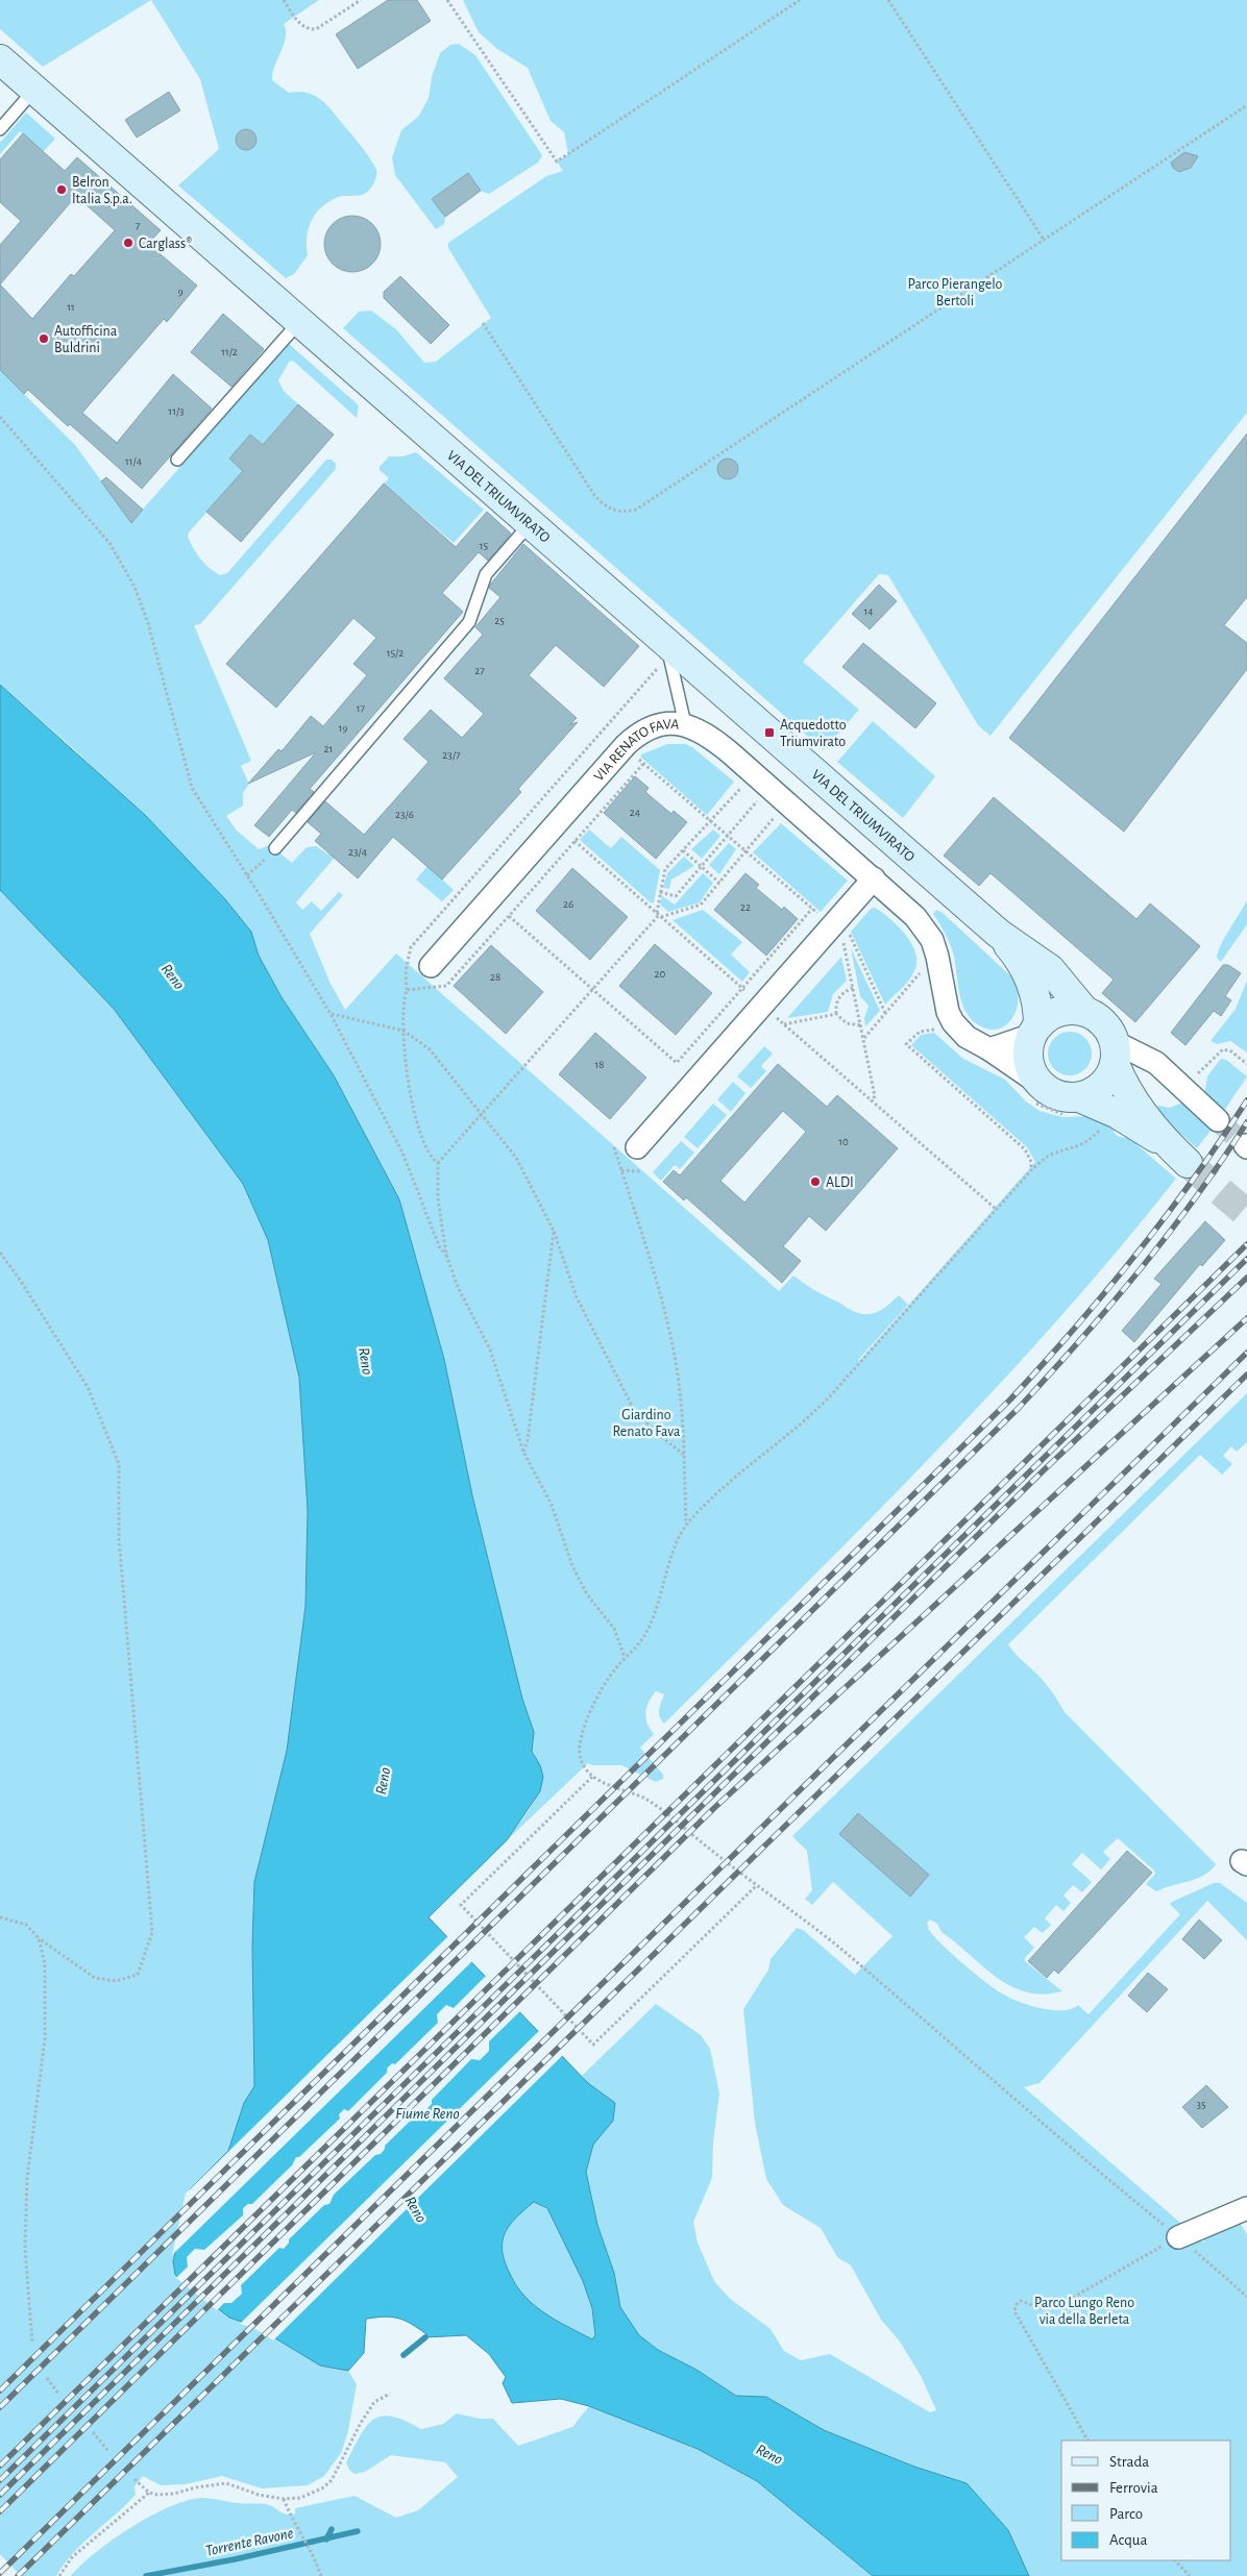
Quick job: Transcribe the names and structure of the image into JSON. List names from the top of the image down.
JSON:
{
  "streets": {
    "main road": ["VIA DEL TRIUMVIRATO"],
    "street": ["VIA RENATO FAVA"]
  },
  "crossings": [
    ["VIA DEL TRIUMVIRATO", "VIA RENATO FAVA"]
  ],
  "water": ["Reno", "Fiume Reno", "Torrente Ravone"],
  "parks": ["Parco Pierangelo Bertoli", "Giardino Renato Fava", "Parco Lungo Reno via della Berleta"],
  "places": {
    "other": [
      "Belron Italia S.p.a.",
      "Carglass®",
      "Autofficina Buldrini",
      "ALDI"
    ],
    "transit": ["Acquedotto Triumvirato"]
  },
  "house_numbers": [
    "7",
    "9",
    "11",
    "11/2",
    "11/3",
    "11/4",
    "15",
    "14",
    "25",
    "15/2",
    "27",
    "17",
    "19",
    "21",
    "23/7",
    "24",
    "23/6",
    "23/4",
    "26",
    "22",
    "20",
    "28",
    "18",
    "10",
    "35"
  ],
  "legend": [
    "Strada",
    "Ferrovia",
    "Parco",
    "Acqua"
  ]
}
